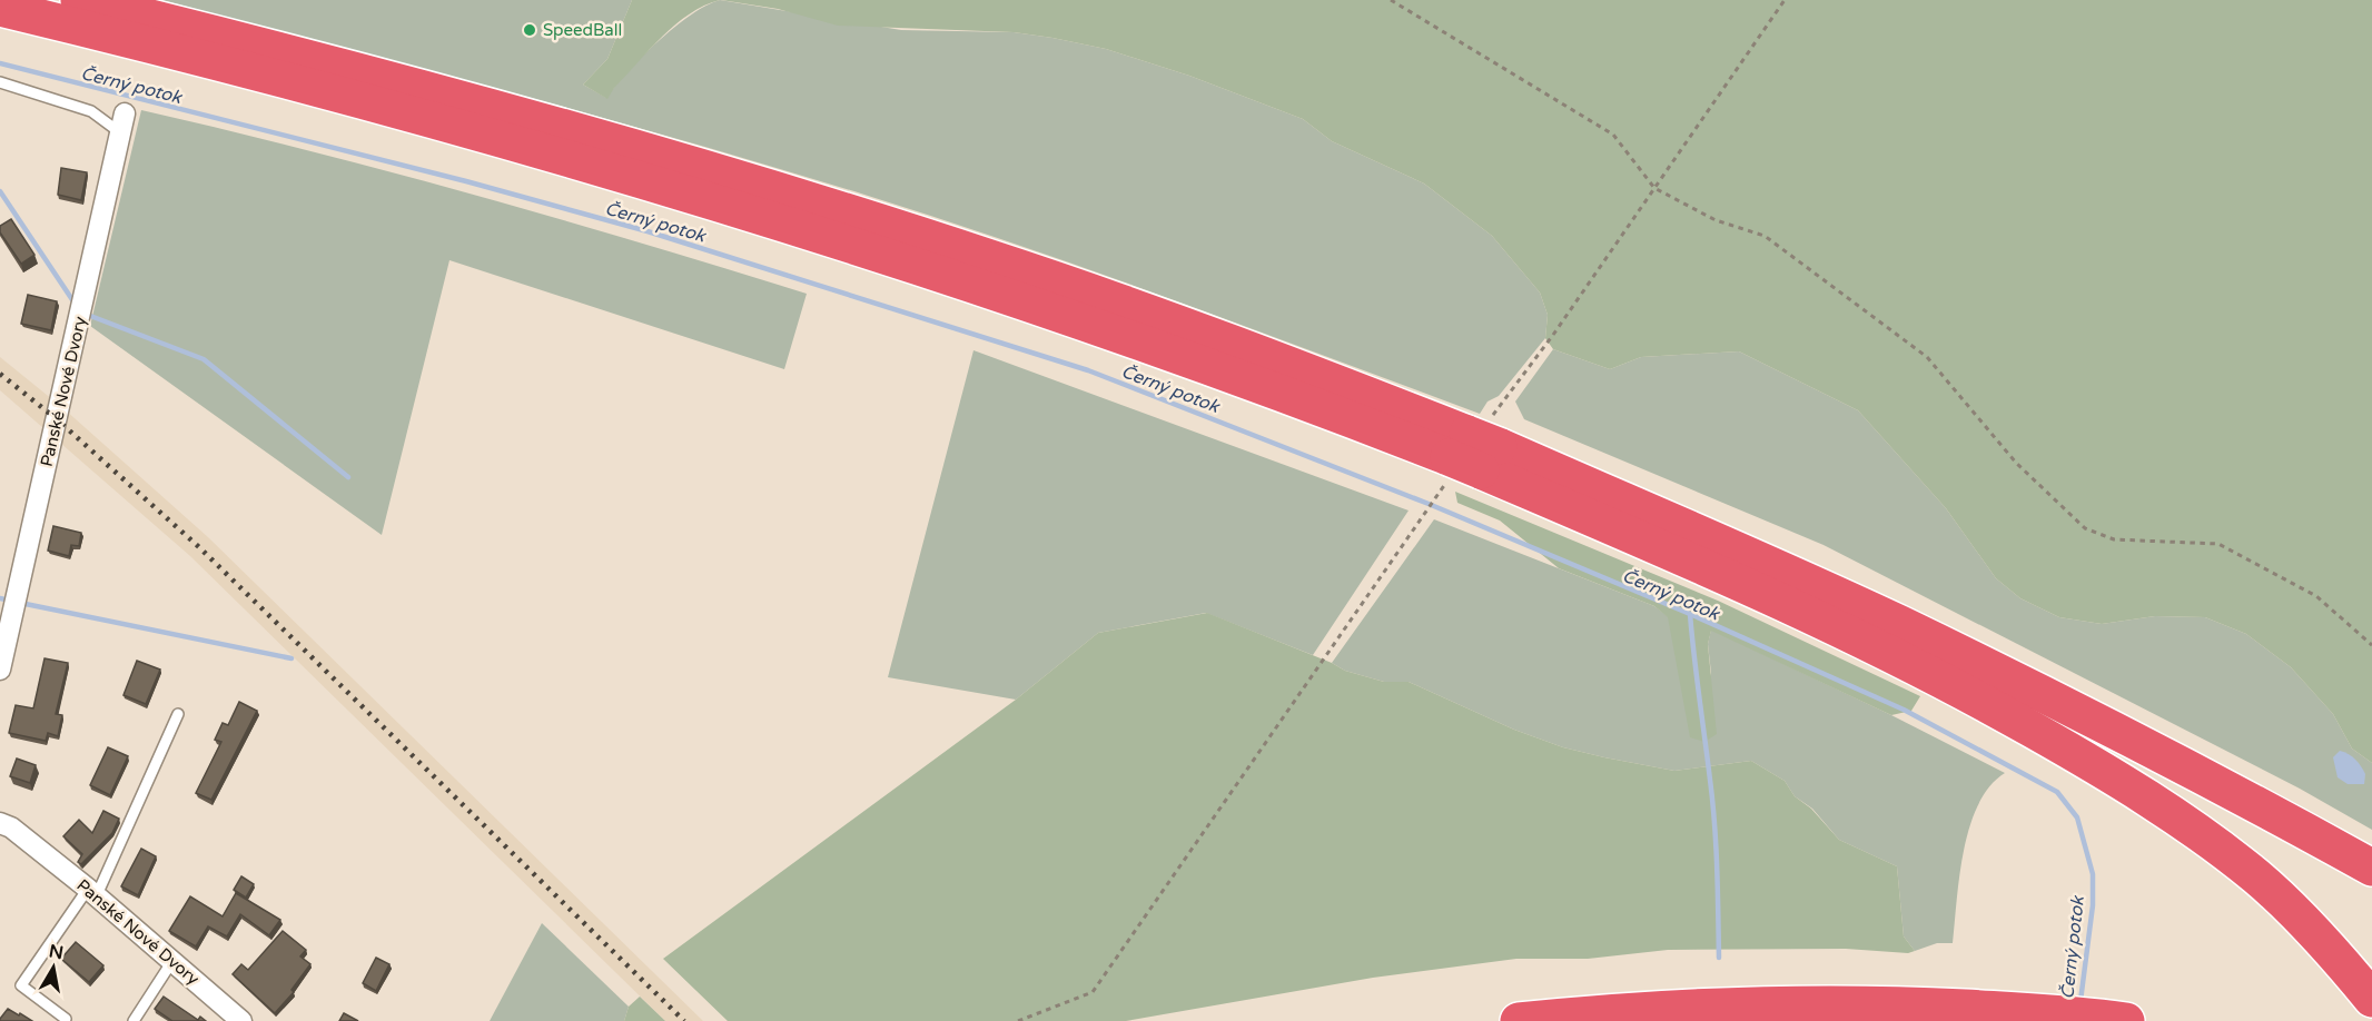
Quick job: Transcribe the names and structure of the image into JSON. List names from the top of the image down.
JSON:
{
  "streets": {
    "street": ["Panské Nové Dvory"]
  },
  "water": ["Černý potok"],
  "places": ["SpeedBall"],
  "north": "top"
}
